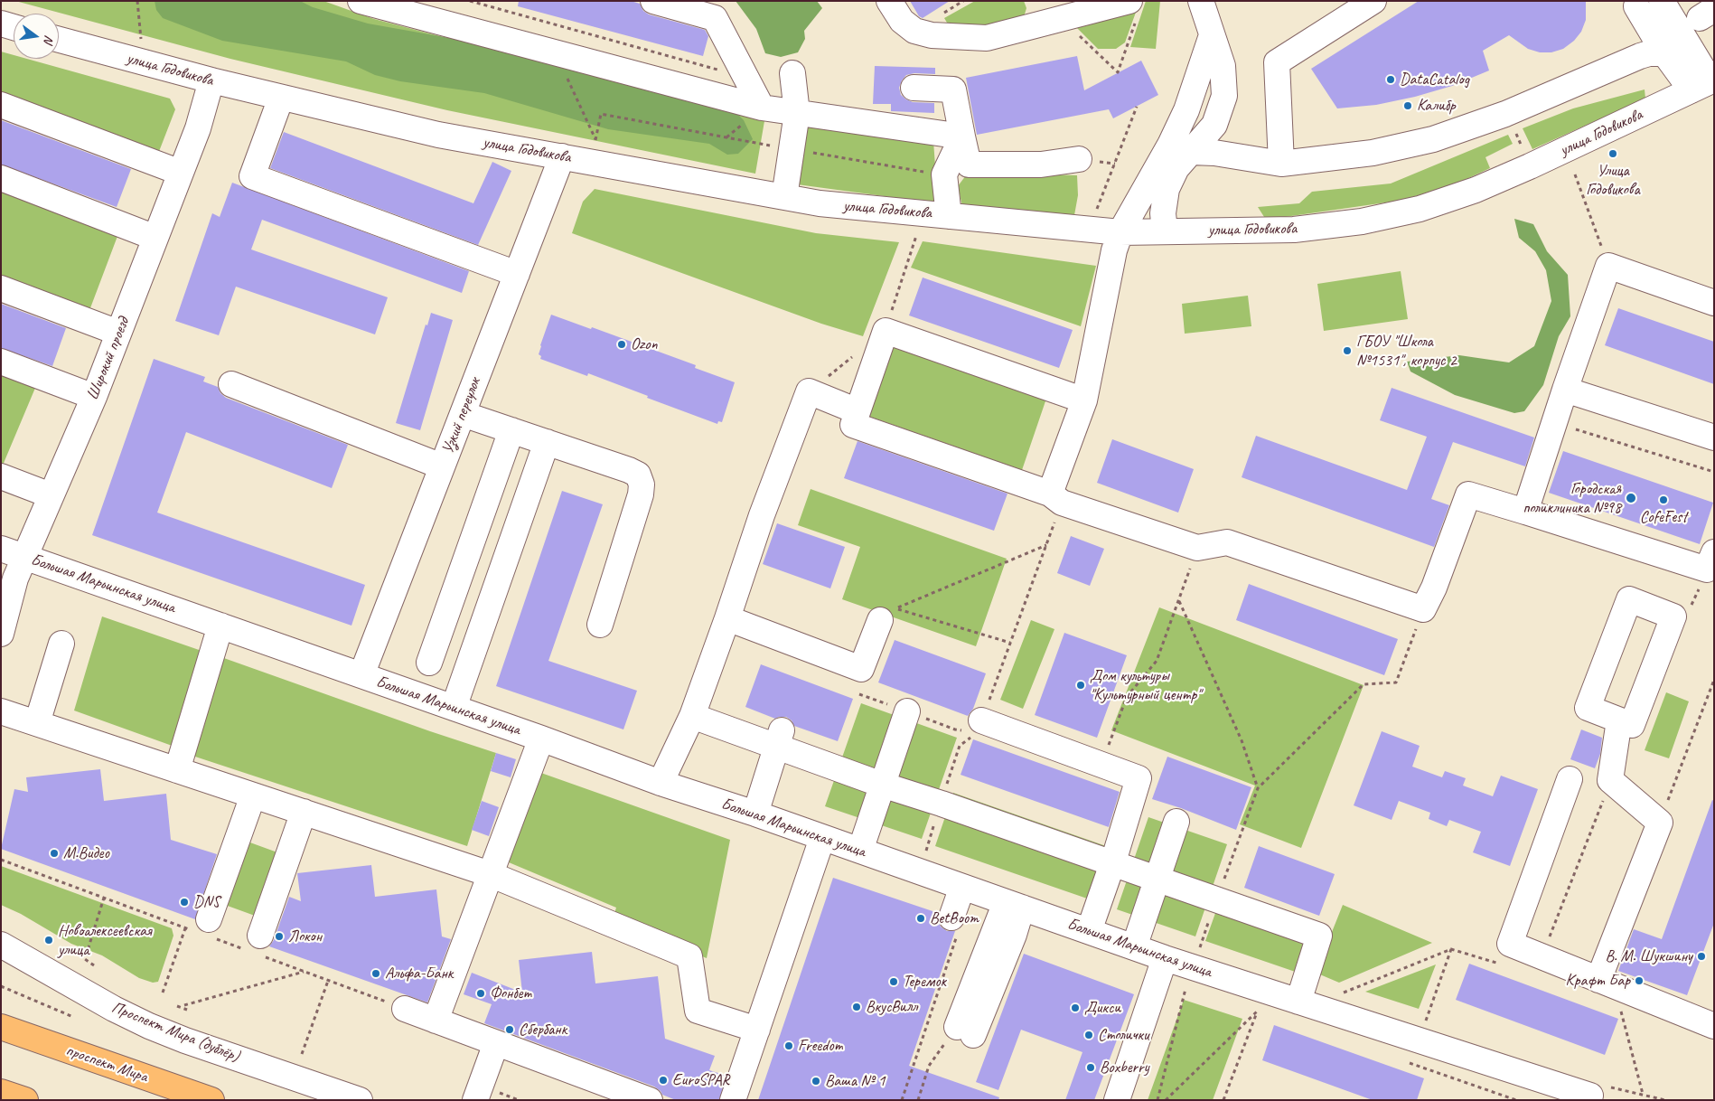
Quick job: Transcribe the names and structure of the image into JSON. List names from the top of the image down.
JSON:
{
  "streets": {
    "main road": ["проспект Мира"],
    "street": [
      "улица Годовикова",
      "Широкий проезд",
      "Узкий переулок",
      "Большая Марьинская улица",
      "Проспект Мира (дублёр)"
    ]
  },
  "crossings": [
    ["улица Годовикова", "Широкий проезд"],
    ["улица Годовикова", "Узкий переулок"],
    ["Широкий проезд", "Большая Марьинская улица"],
    ["Узкий переулок", "Большая Марьинская улица"]
  ],
  "places": [
    "DataCatalog",
    "Калибр",
    "Улица Годовикова",
    "Ozon",
    "ГБОУ \"Школа №1531\", корпус 2",
    "Городская поликлиника №98",
    "CofeFest",
    "Дом культуры \"Культурный центр\"",
    "М.Видео",
    "DNS",
    "BetBoom",
    "Локон",
    "Новоалексеевская улица",
    "В. М. Шукшину",
    "Альфа-Банк",
    "Крафт Бар",
    "Теремок",
    "Фонбет",
    "ВкусВилл",
    "Дикси",
    "Сбербанк",
    "Столички",
    "Freedom",
    "Boxberry",
    "EuroSPAR",
    "Ваша № 1"
  ],
  "north": "right"
}
